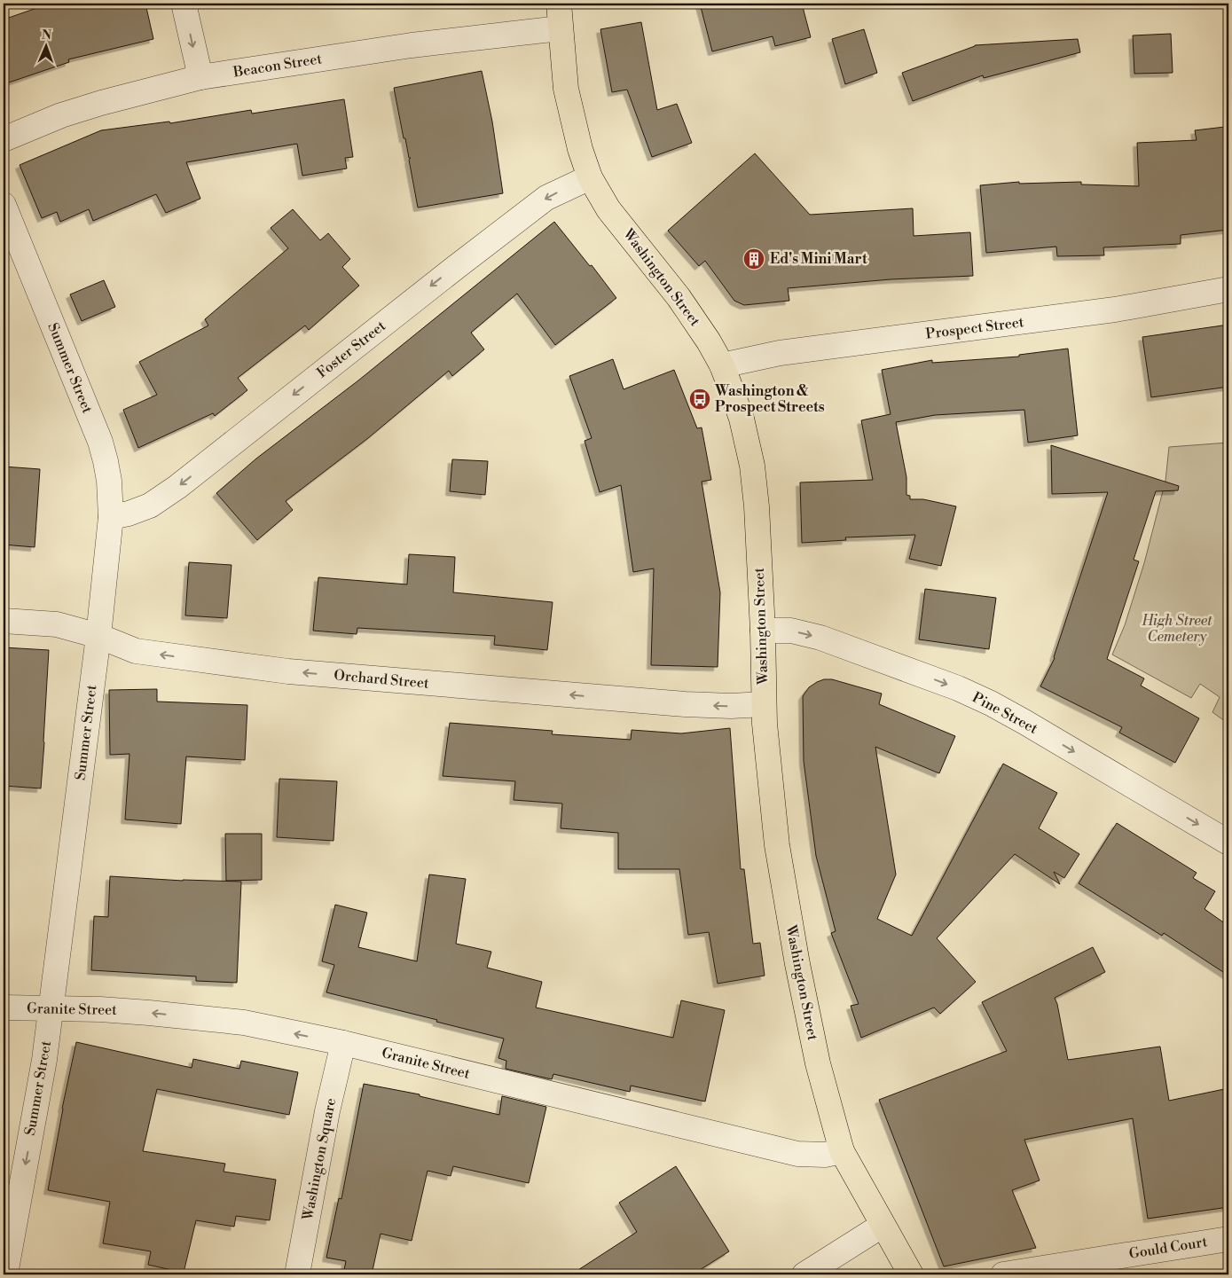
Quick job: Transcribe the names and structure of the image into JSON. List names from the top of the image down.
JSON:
{
  "streets": {
    "main road": ["Washington Street"],
    "street": [
      "Beacon Street",
      "Prospect Street",
      "Foster Street",
      "Summer Street",
      "Orchard Street",
      "Pine Street",
      "Granite Street",
      "Washington Square",
      "Gould Court"
    ]
  },
  "crossings": [
    ["Beacon Street", "Washington Street"],
    ["Washington Street", "Prospect Street"],
    ["Washington Street", "Foster Street"],
    ["Washington Street", "Orchard Street"],
    ["Washington Street", "Pine Street"],
    ["Washington Street", "Granite Street"],
    ["Foster Street", "Summer Street"],
    ["Summer Street", "Orchard Street"],
    ["Summer Street", "Granite Street"],
    ["Granite Street", "Washington Square"]
  ],
  "one_way": ["Foster Street", "Orchard Street", "Pine Street"],
  "parks": ["High Street Cemetery"],
  "places": {
    "building": ["Ed's Mini Mart"],
    "bus stop": ["Washington & Prospect Streets"]
  },
  "north": "top"
}
